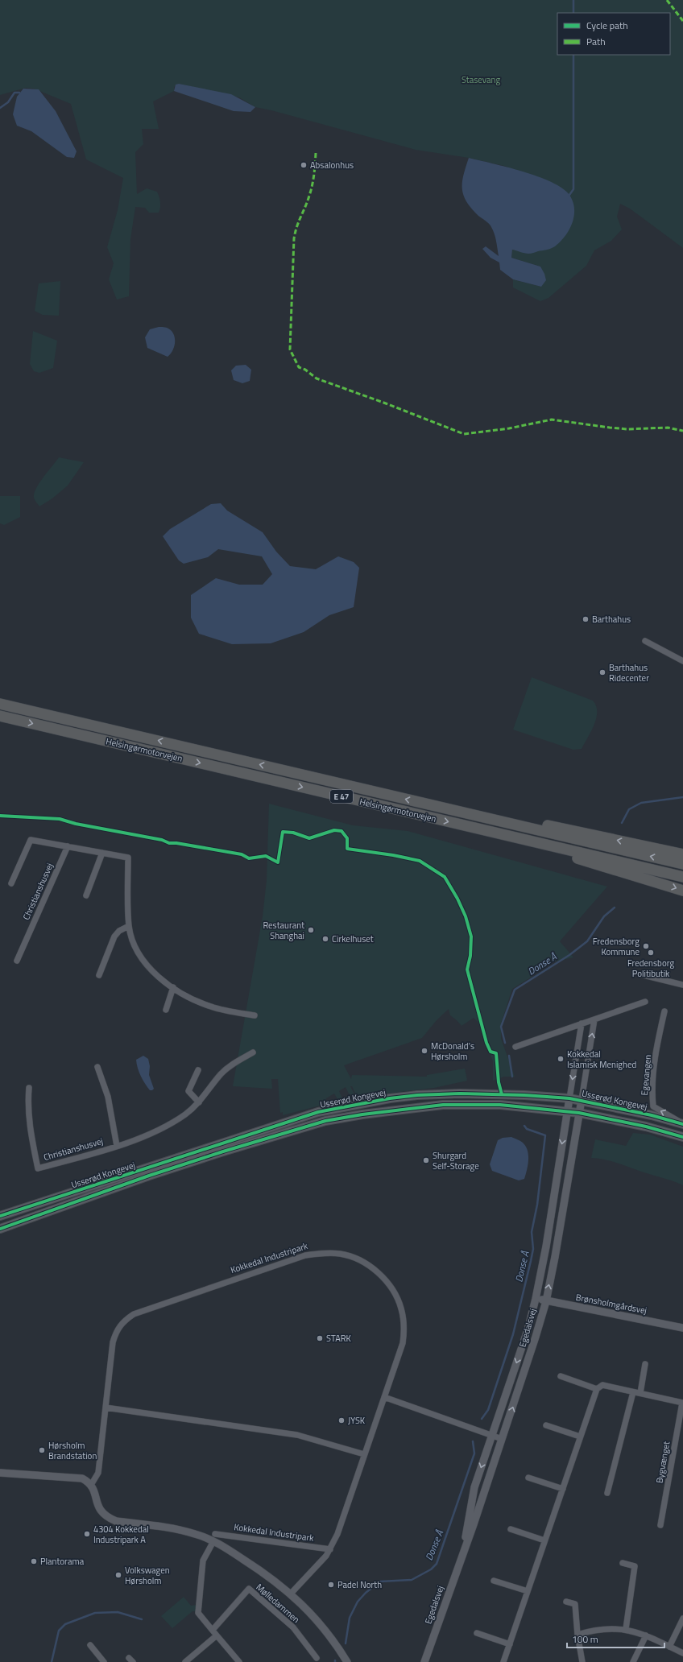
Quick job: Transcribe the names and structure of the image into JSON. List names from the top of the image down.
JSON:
{
  "streets": {
    "highway": ["Helsingørmotorvejen", "E 47"],
    "main road": ["Usserød Kongevej"],
    "street": [
      "Christianshusvej",
      "Egevangen",
      "Kokkedal Industripark",
      "Brønsholmgårdsvej",
      "Egedalsvej",
      "Bygvænget",
      "Mølledammen"
    ]
  },
  "crossings": [
    ["Egevangen", "Usserød Kongevej"],
    ["Usserød Kongevej", "Egedalsvej"],
    ["Brønsholmgårdsvej", "Egedalsvej"]
  ],
  "one_way": ["Egevangen"],
  "water": ["Donse Å"],
  "parks": ["Stasevang"],
  "places": [
    "Absalonhus",
    "Barthahus",
    "Barthahus Ridecenter",
    "Restaurant Shanghai",
    "Cirkelhuset",
    "Fredensborg Kommune",
    "Fredensborg Politibutik",
    "McDonald's Hørsholm",
    "Kokkedal Islamisk Menighed",
    "Shurgard Self-Storage",
    "STARK",
    "JYSK",
    "Hørsholm Brandstation",
    "4304 Kokkedal Industripark A",
    "Plantorama",
    "Volkswagen Hørsholm",
    "Padel North"
  ],
  "legend": ["Cycle path", "Path"],
  "scale_bar": "100 m"
}
